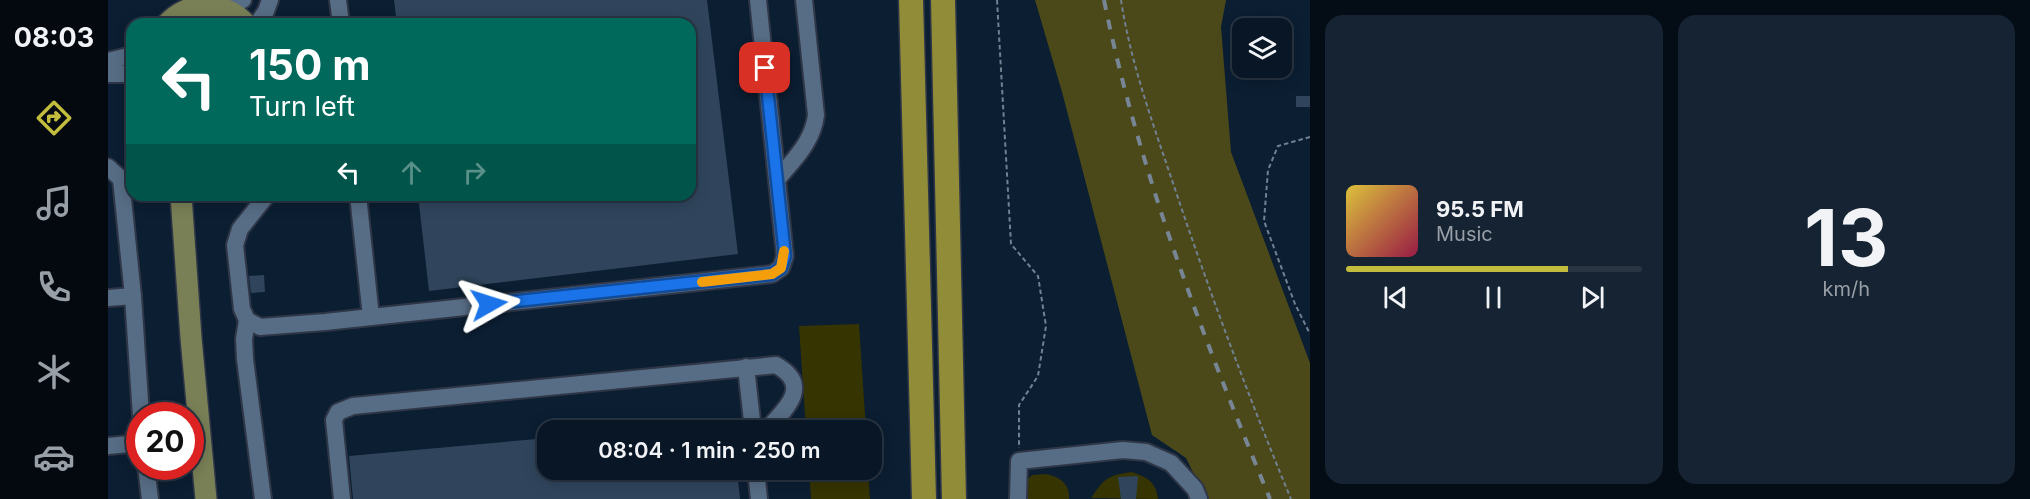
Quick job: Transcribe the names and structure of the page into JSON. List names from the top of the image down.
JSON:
{
  "page": {
    "tabs": "08:03",
    "tile": ["13", "km/h"],
    "turn": ["150 m", "Turn left"],
    "song": ["95.5 FM", "Music"],
    "limit": "20",
    "trip": "08:04 · 1 min · 250 m"
  }
}
